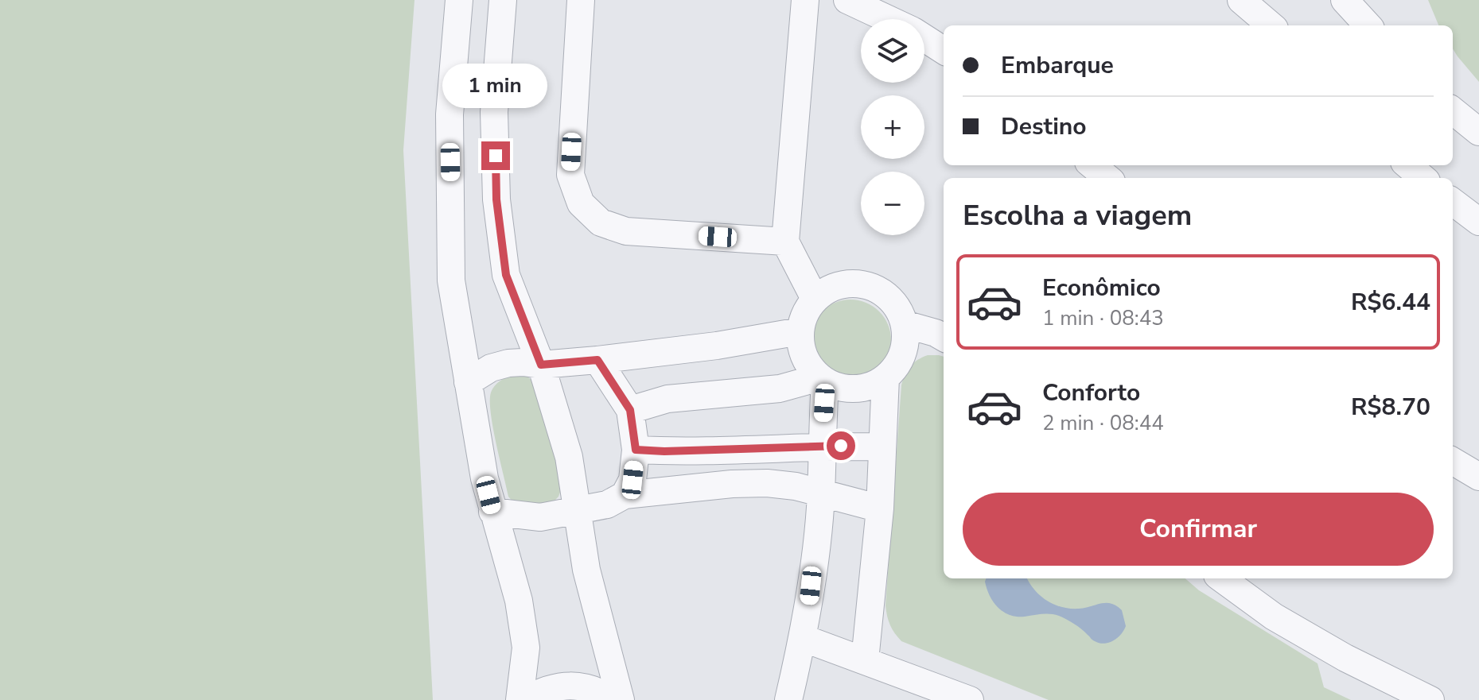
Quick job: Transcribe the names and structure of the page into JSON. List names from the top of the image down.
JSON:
{
  "page": {
    "map_buttons": ["+", "−"],
    "banner": ["Embarque", "Destino"],
    "bubble": "1 min",
    "heading": "Escolha a viagem",
    "list": [
      {
        "name": "Econômico",
        "note": "1 min · 08:43",
        "value": "R$6.44"
      },
      {
        "name": "Conforto",
        "note": "2 min · 08:44",
        "value": "R$8.70"
      }
    ],
    "buttons": "Confirmar"
  }
}
